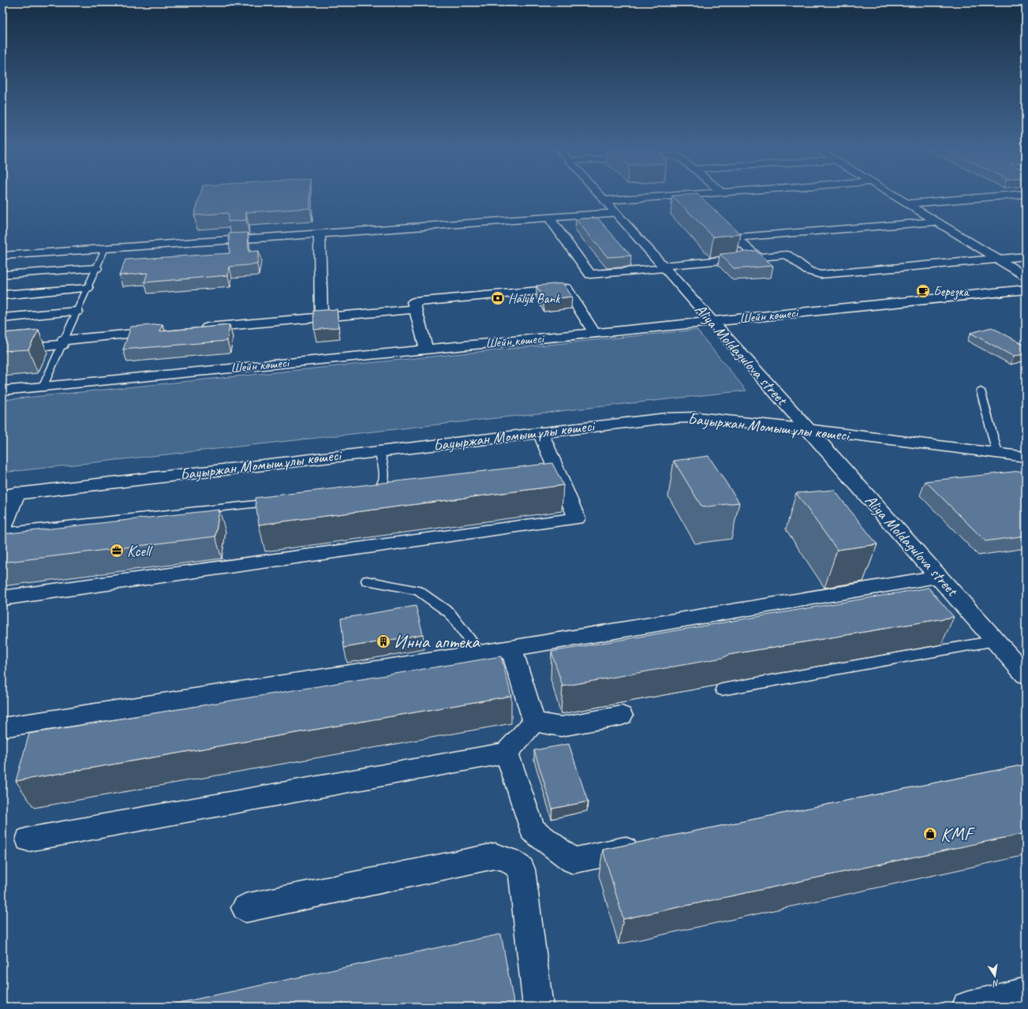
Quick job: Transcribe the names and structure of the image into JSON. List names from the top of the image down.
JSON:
{
  "streets": {
    "street": ["Шейн көшесі", "Aliya Moldagulova street", "Бауыржан Момышұлы көшесі"]
  },
  "crossings": [
    ["Шейн көшесі", "Aliya Moldagulova street"],
    ["Aliya Moldagulova street", "Бауыржан Момышұлы көшесі"]
  ],
  "places": {
    "cafe": ["Березка"],
    "bank": ["Halyk Bank"],
    "office": ["Kcell"],
    "building": ["Инна аптека"],
    "shop": ["KMF"]
  },
  "north": "bottom"
}
